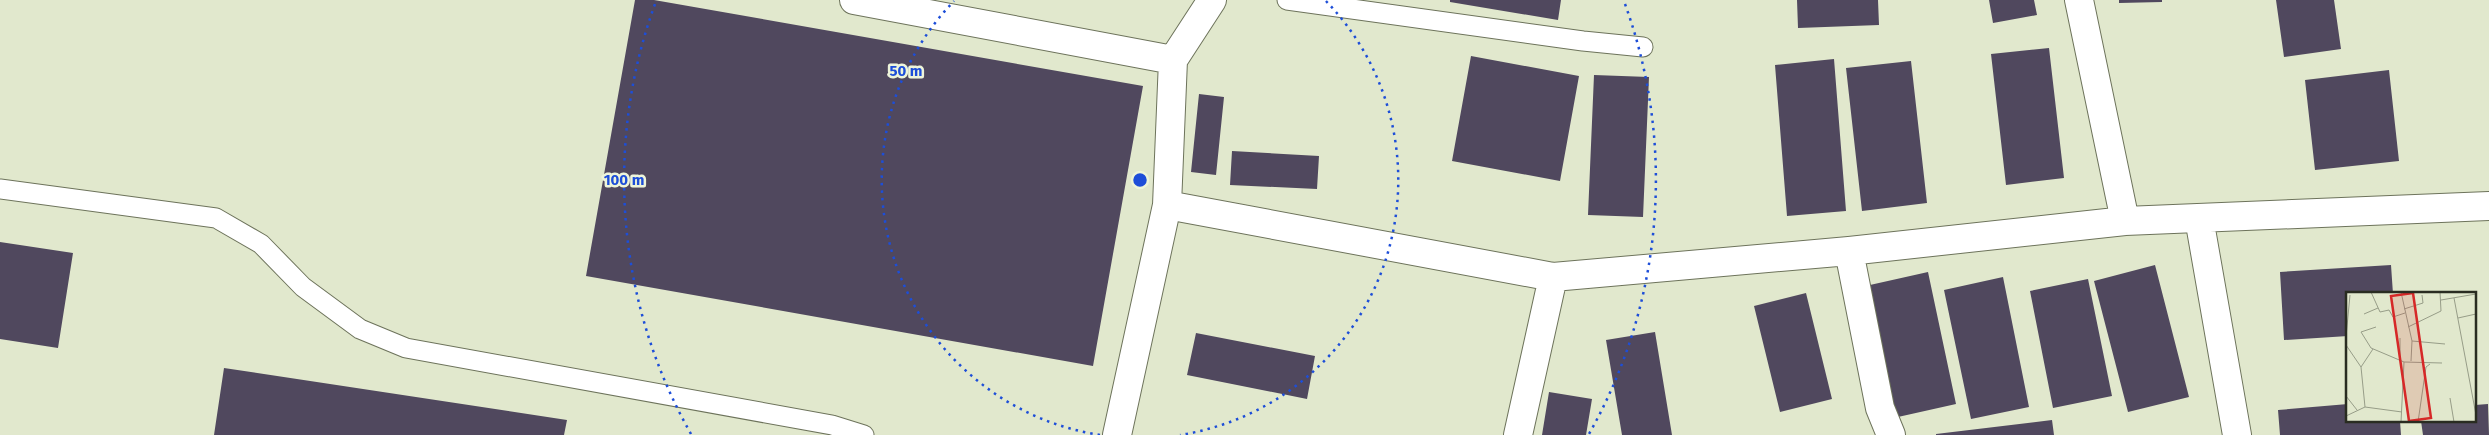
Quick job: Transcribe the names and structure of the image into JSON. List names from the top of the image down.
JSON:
{
  "rings": ["50 m", "100 m"]
}
